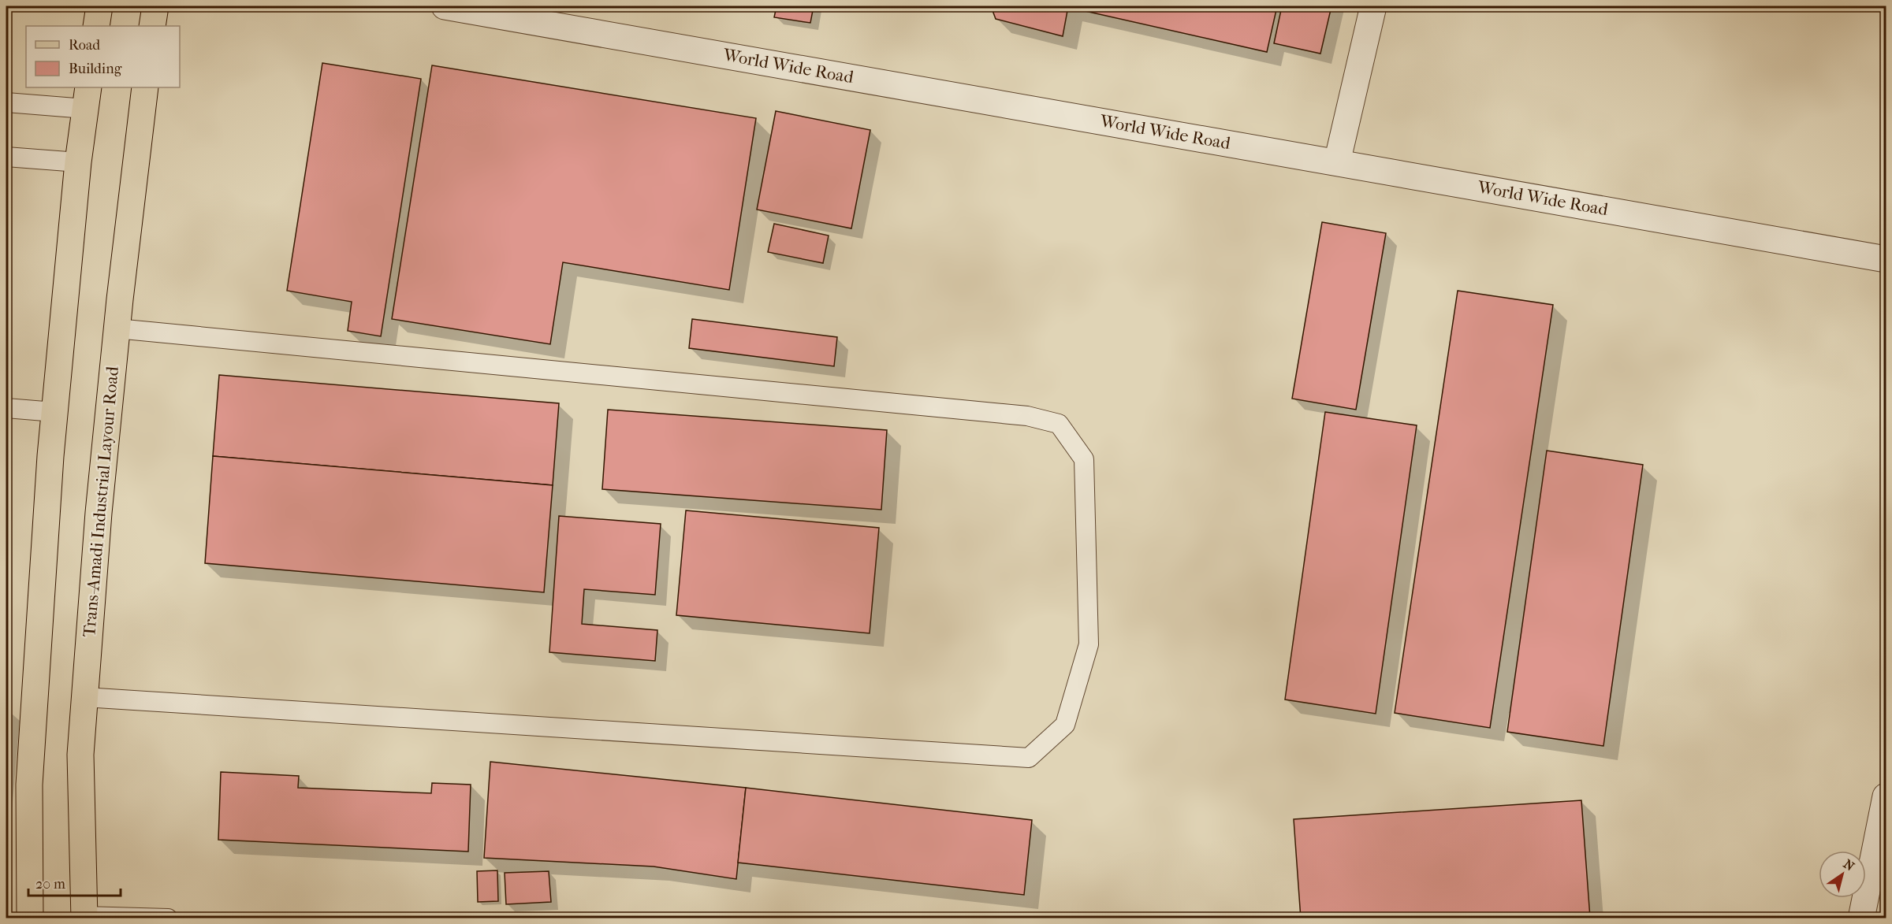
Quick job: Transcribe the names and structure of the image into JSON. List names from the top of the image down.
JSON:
{
  "streets": {
    "main road": ["Trans-Amadi Industrial Layour Road"],
    "street": ["World Wide Road"]
  },
  "legend": ["Road", "Building"],
  "scale_bar": "20 m",
  "north": "top right"
}
